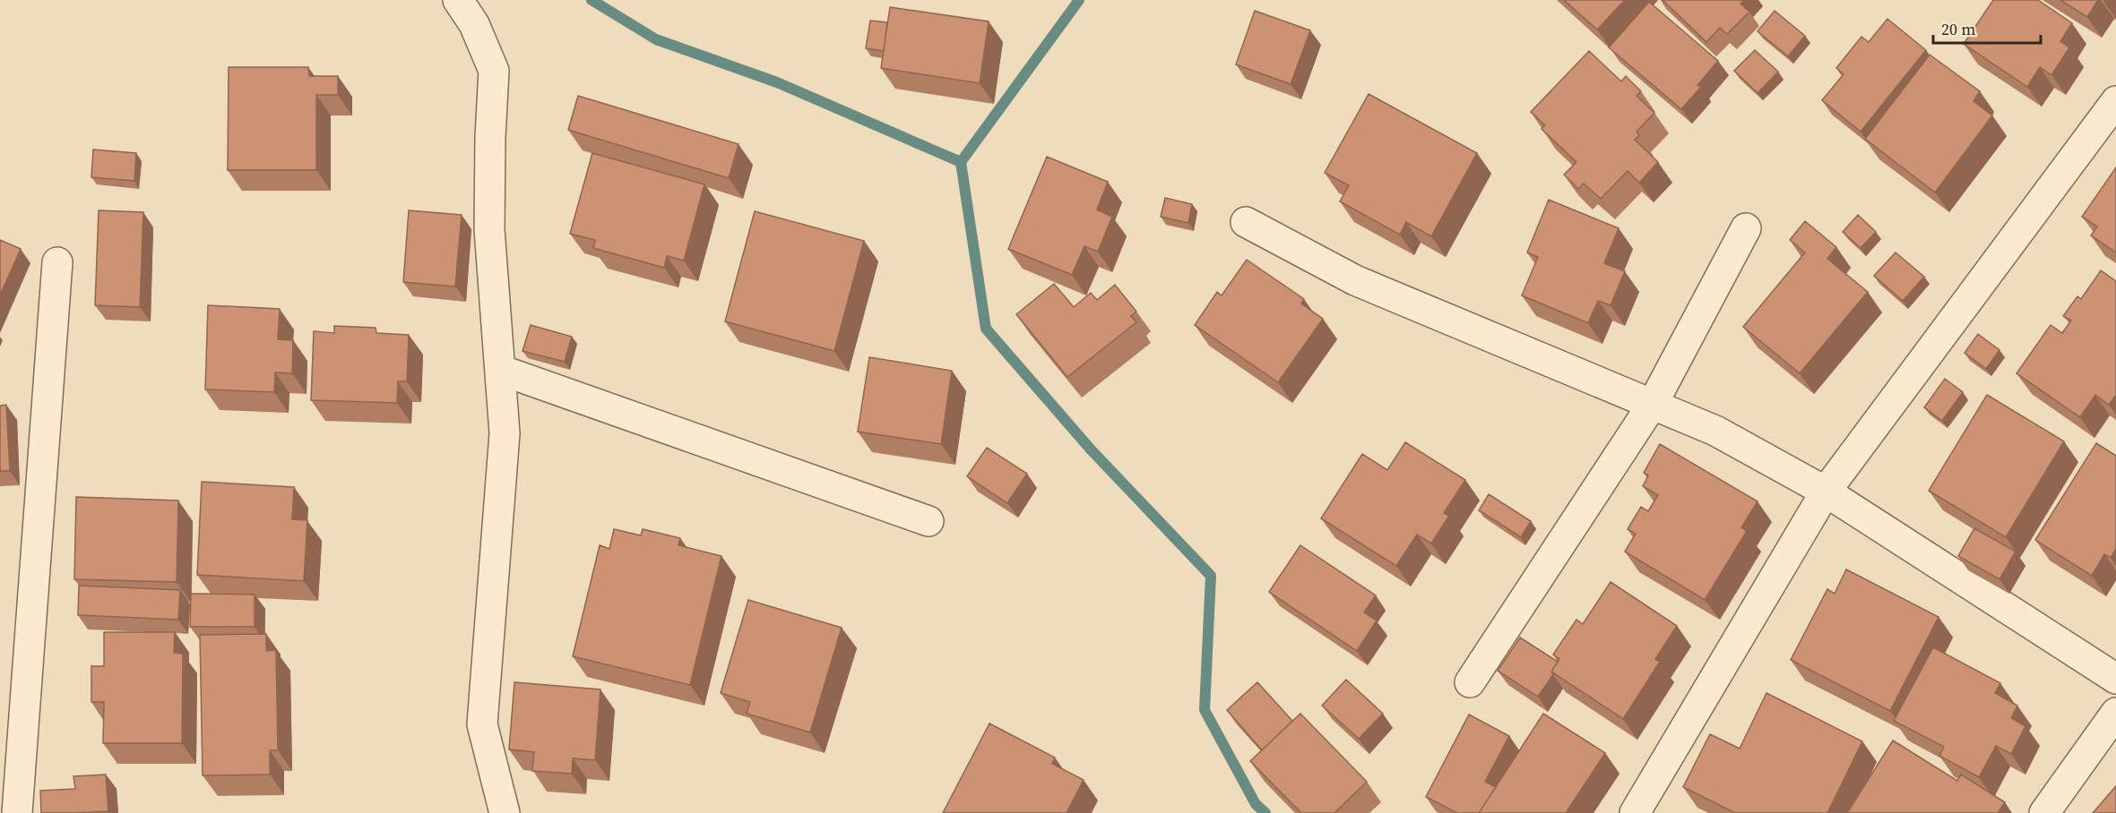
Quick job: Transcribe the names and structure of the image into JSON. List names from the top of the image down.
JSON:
{
  "scale_bar": "20 m"
}
